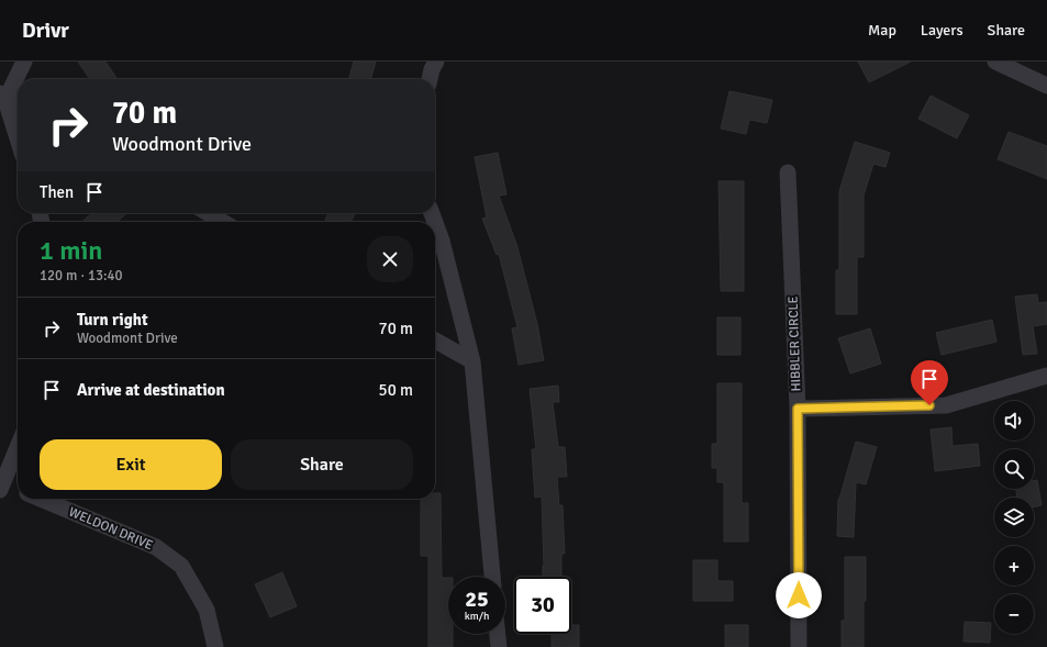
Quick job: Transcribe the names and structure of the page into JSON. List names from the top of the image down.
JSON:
{
  "streets": {
    "street": ["HIBBLER CIRCLE", "WELDON DRIVE"]
  },
  "page": {
    "header": "Drivr",
    "nav": ["Map", "Layers", "Share"],
    "turn": ["70 m", "Woodmont Drive"],
    "then": "Then",
    "heading": ["1 min", "120 m · 13:40"],
    "list": [
      {
        "name": "Turn right",
        "note": "Woodmont Drive",
        "value": "70 m"
      },
      {
        "name": "Arrive at destination",
        "value": "50 m"
      }
    ],
    "map_buttons": ["+", "−"],
    "buttons": ["Exit", "Share"],
    "speed": "25 km/h",
    "limit": "30"
  }
}
